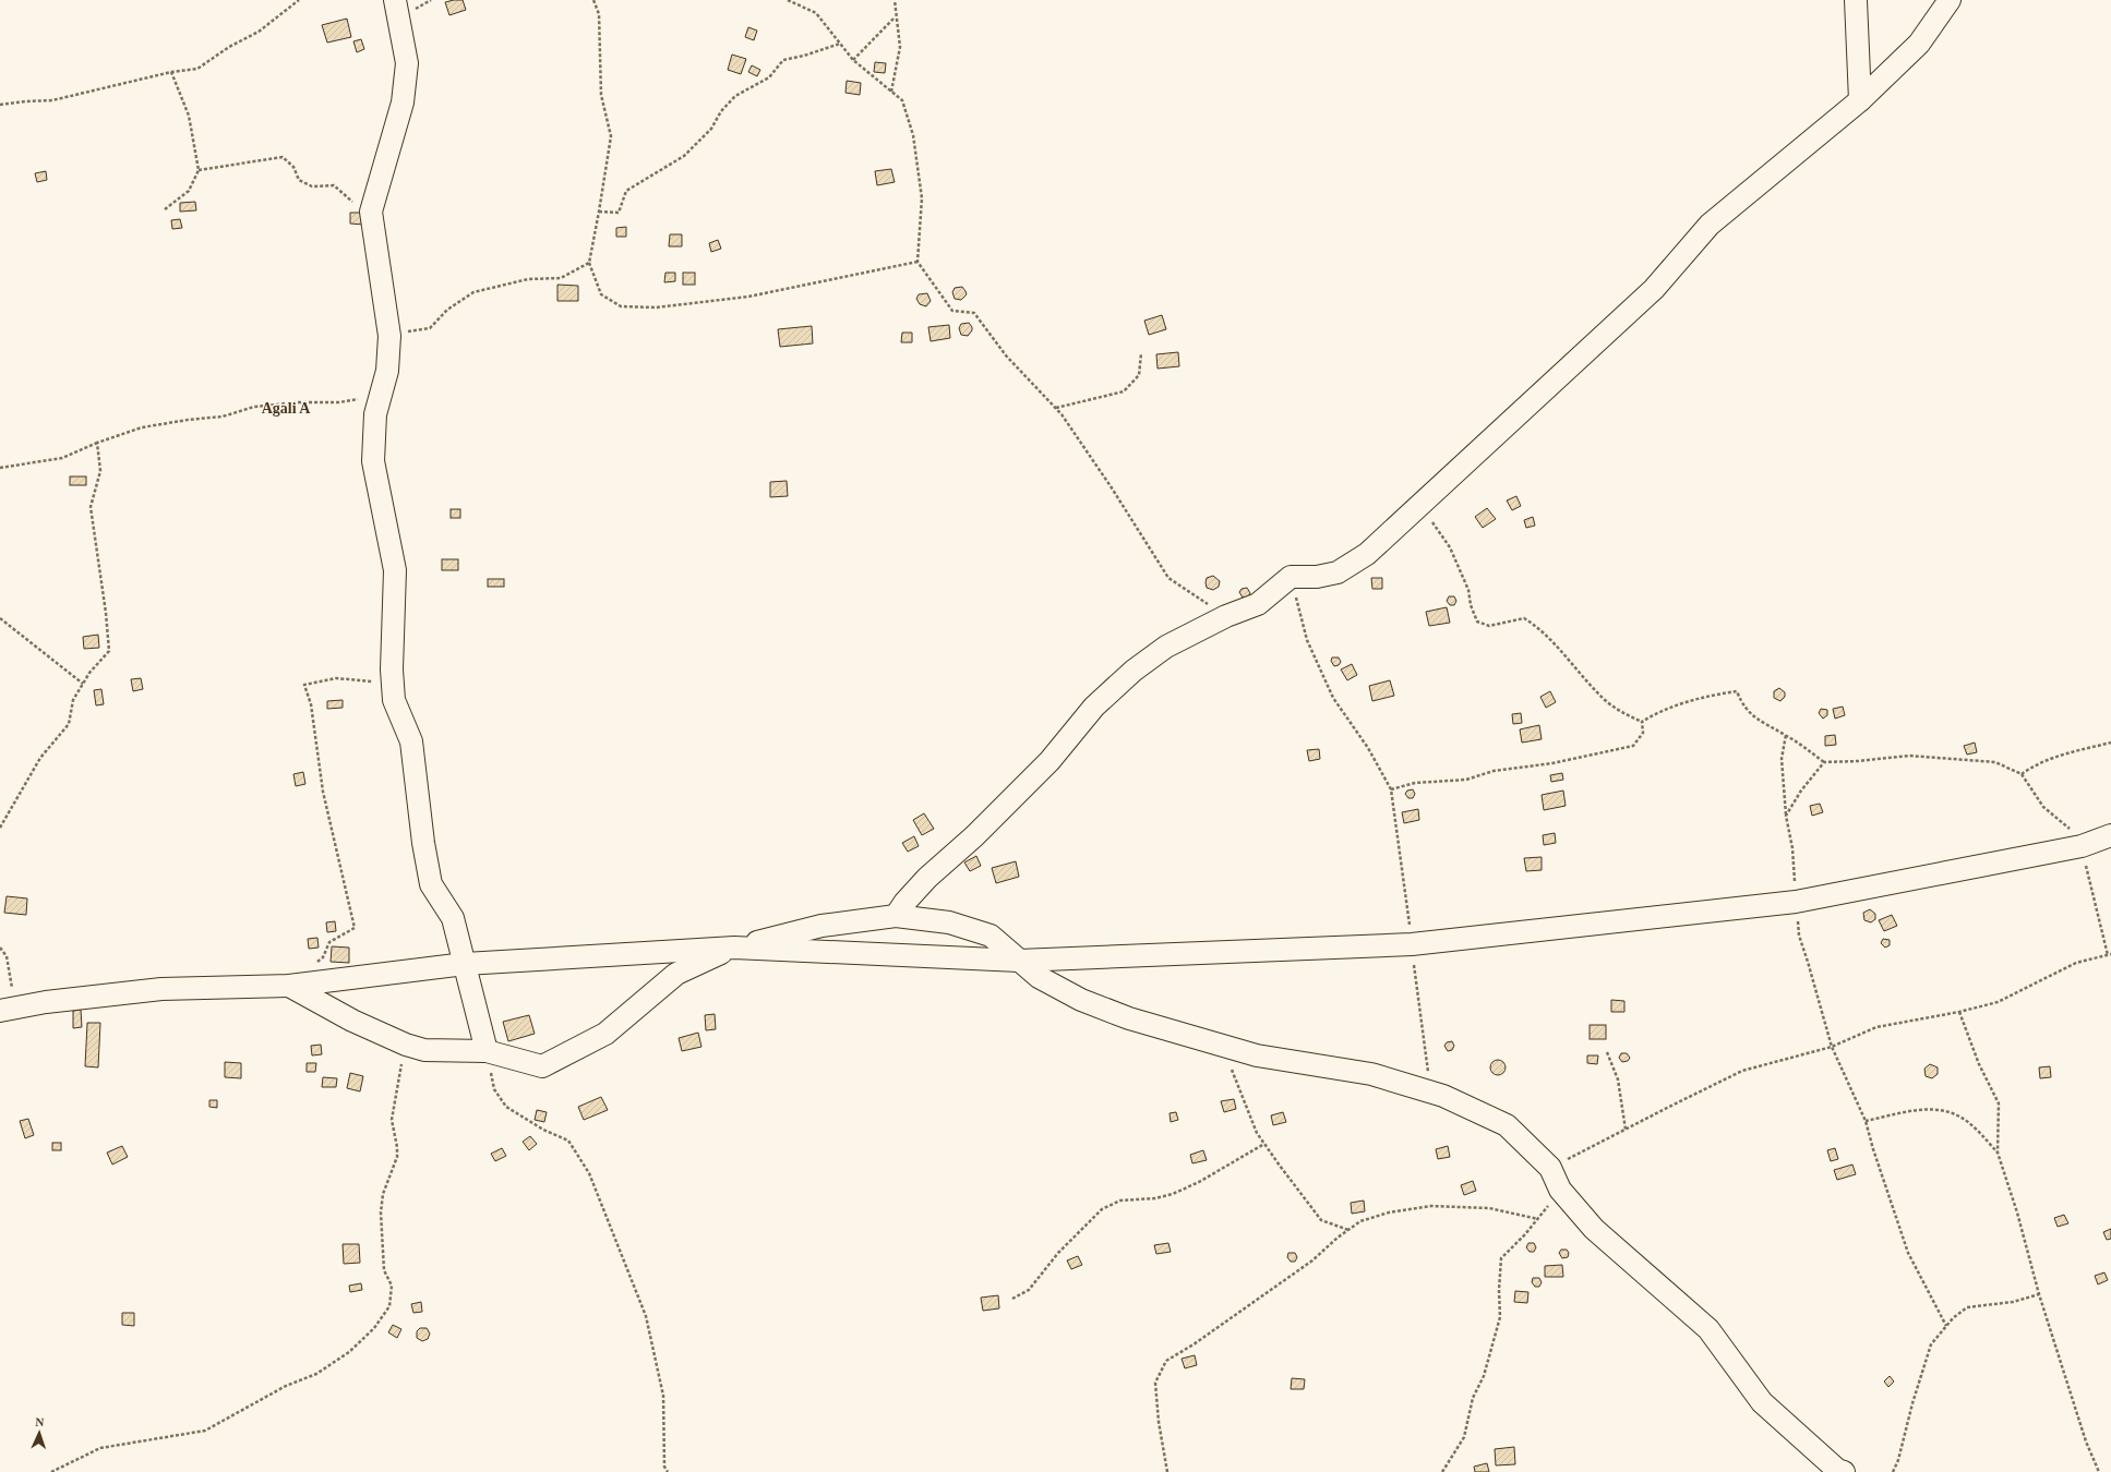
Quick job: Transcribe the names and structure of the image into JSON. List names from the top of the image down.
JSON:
{
  "districts": ["Agali A"],
  "north": "top"
}
